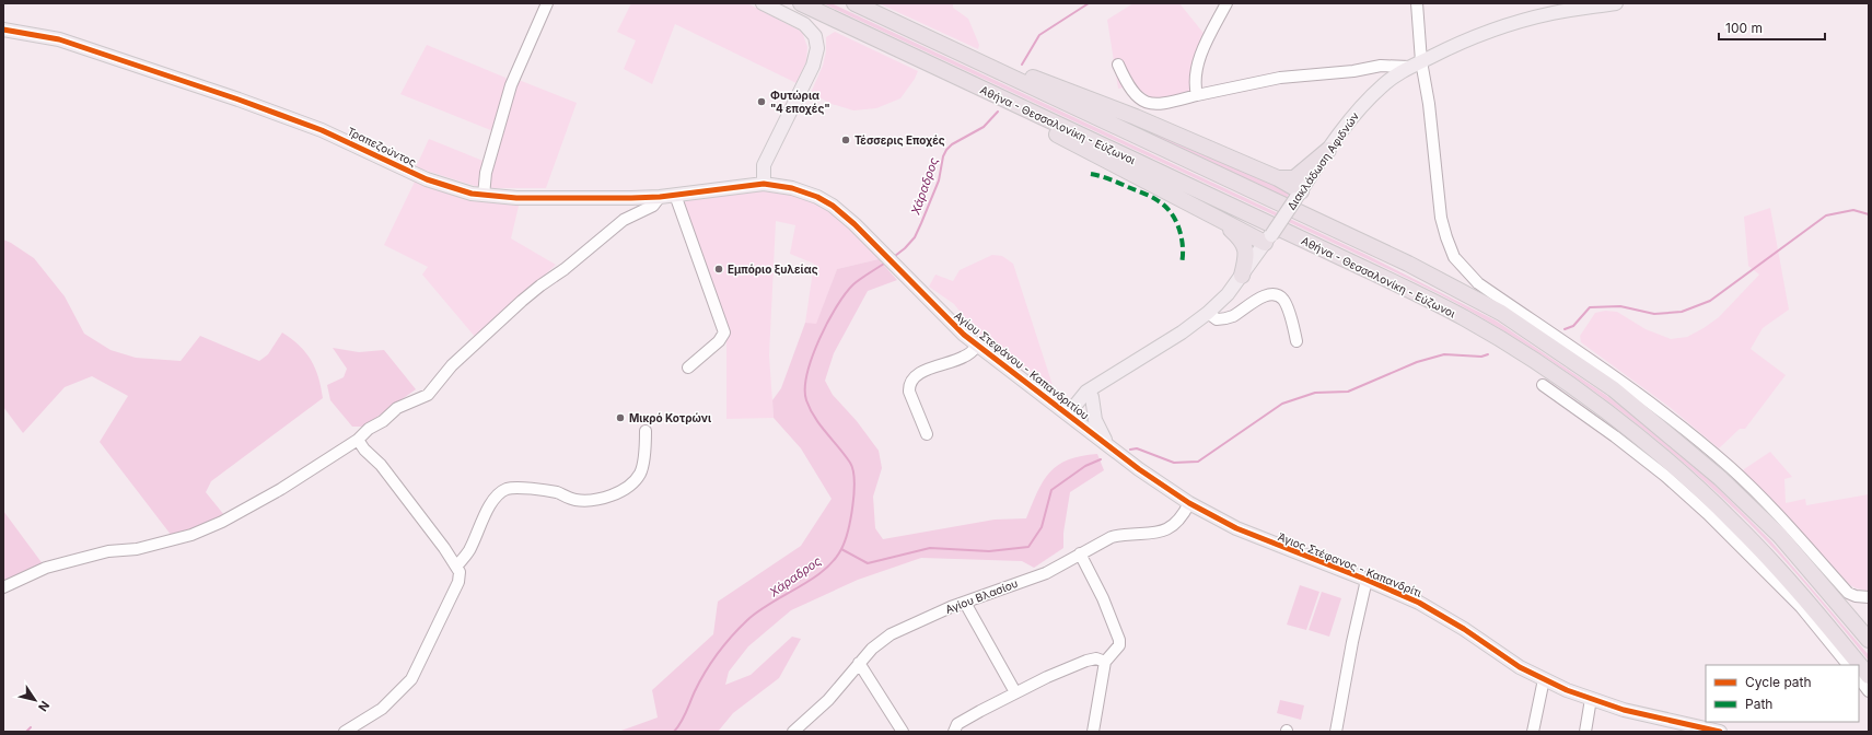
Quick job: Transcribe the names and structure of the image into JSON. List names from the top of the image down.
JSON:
{
  "streets": {
    "highway": ["Αθήνα - Θεσσαλονίκη - Εύζωνοι"],
    "main road": [
      "Τραπεζούντος",
      "Διακλάδωση Αφιδνών",
      "Αγίου Στεφάνου - Καπανδριτίου",
      "Άγιος Στέφανος - Καπανδρίτι"
    ],
    "street": ["Αγίου Βλασίου"]
  },
  "crossings": [
    ["Τραπεζούντος", "Αγίου Στεφάνου - Καπανδριτίου"],
    ["Διακλάδωση Αφιδνών", "Αγίου Στεφάνου - Καπανδριτίου"],
    ["Αγίου Στεφάνου - Καπανδριτίου", "Άγιος Στέφανος - Καπανδρίτι"],
    ["Αγίου Στεφάνου - Καπανδριτίου", "Αγίου Βλασίου"],
    ["Άγιος Στέφανος - Καπανδρίτι", "Αγίου Βλασίου"]
  ],
  "water": ["Χάραδρος"],
  "places": [
    "Φυτώρια \"4 εποχές\"",
    "Τέσσερις Εποχές",
    "Εμπόριο ξυλείας",
    "Μικρό Κοτρώνι"
  ],
  "legend": ["Cycle path", "Path"],
  "scale_bar": "100 m",
  "north": "bottom right"
}
